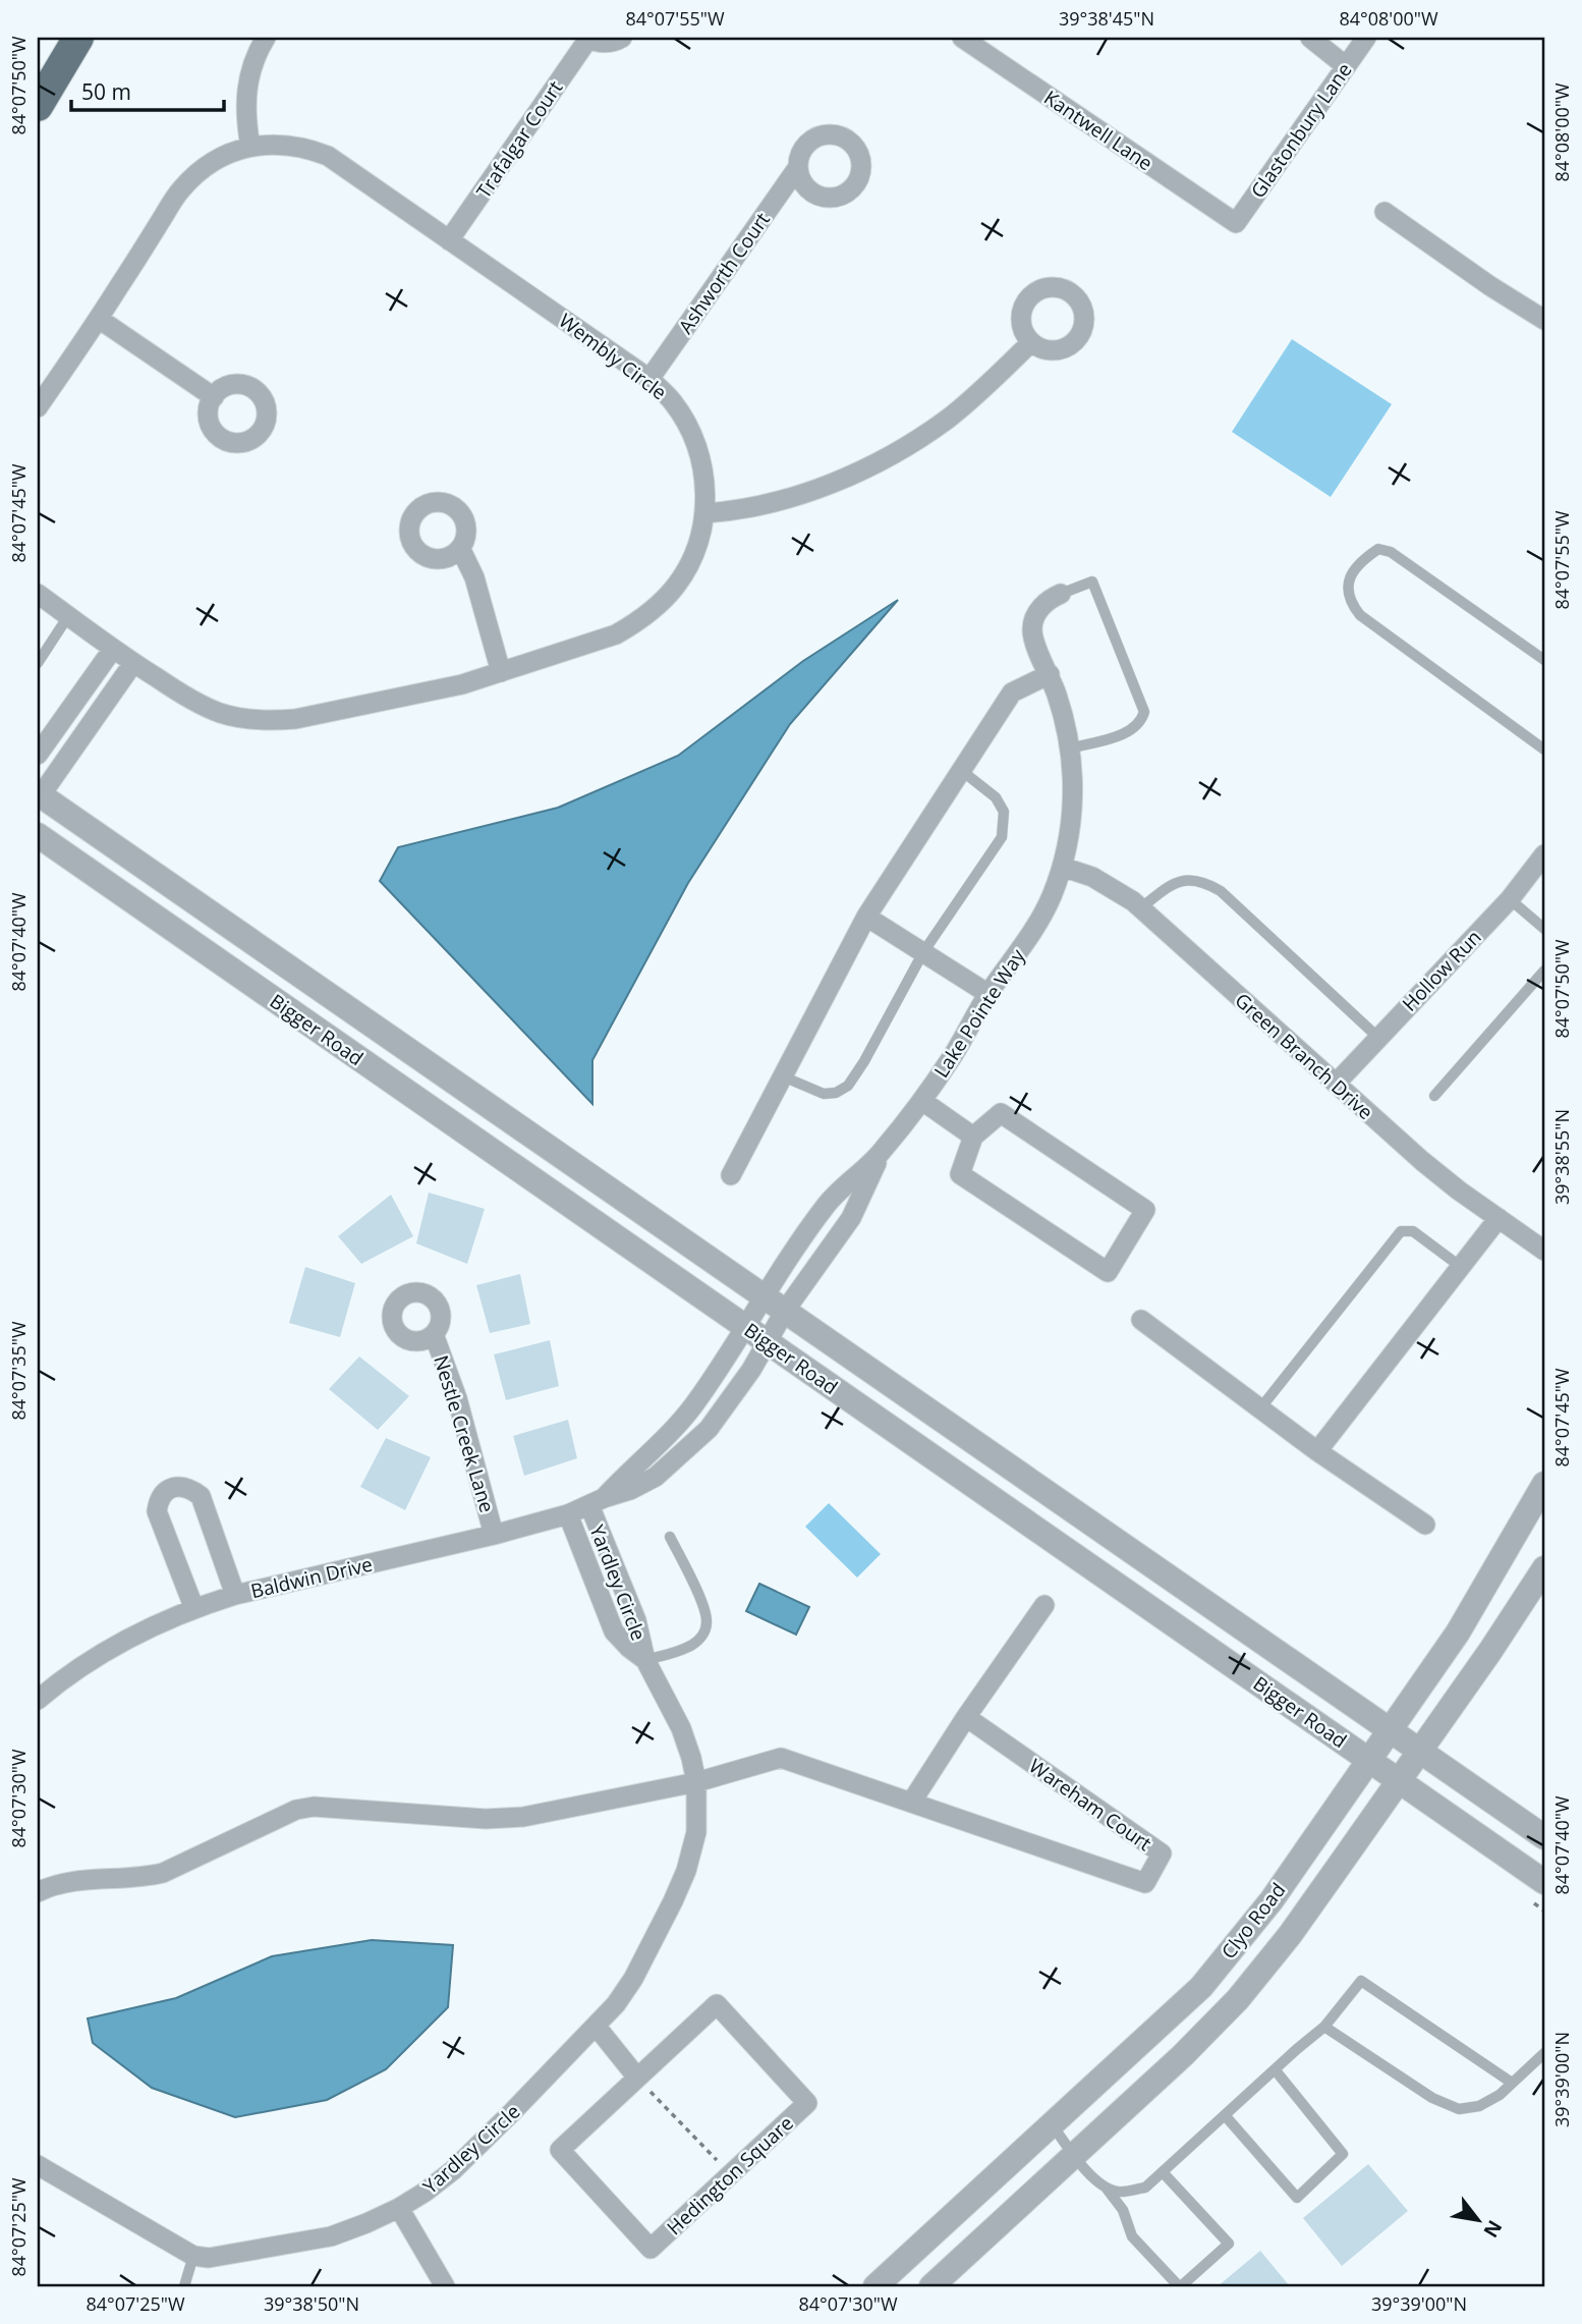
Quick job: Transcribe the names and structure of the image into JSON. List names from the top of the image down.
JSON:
{
  "streets": {
    "street": [
      "Kantwell Lane",
      "Glastonbury Lane",
      "Trafalgar Court",
      "Ashworth Court",
      "Wembly Circle",
      "Hollow Run",
      "Lake Pointe Way",
      "Bigger Road",
      "Green Branch Drive",
      "Nestle Creek Lane",
      "Baldwin Drive",
      "Yardley Circle",
      "Wareham Court",
      "Clyo Road",
      "Hedington Square"
    ]
  },
  "crossings": [
    ["Kantwell Lane", "Glastonbury Lane"],
    ["Trafalgar Court", "Wembly Circle"],
    ["Ashworth Court", "Wembly Circle"],
    ["Hollow Run", "Green Branch Drive"],
    ["Lake Pointe Way", "Bigger Road"],
    ["Lake Pointe Way", "Green Branch Drive"],
    ["Lake Pointe Way", "Baldwin Drive"],
    ["Bigger Road", "Baldwin Drive"],
    ["Bigger Road", "Clyo Road"],
    ["Nestle Creek Lane", "Baldwin Drive"],
    ["Baldwin Drive", "Yardley Circle"],
    ["Yardley Circle", "Wareham Court"]
  ],
  "scale_bar": "50 m",
  "north": "bottom right",
  "coordinates": [
    "84°07'55\"W",
    "39°38'45\"N",
    "84°08'00\"W",
    "84°07'50\"W",
    "84°07'45\"W",
    "84°07'40\"W",
    "39°38'55\"N",
    "84°07'35\"W",
    "84°07'30\"W",
    "39°39'00\"N",
    "84°07'25\"W",
    "39°38'50\"N"
  ]
}
